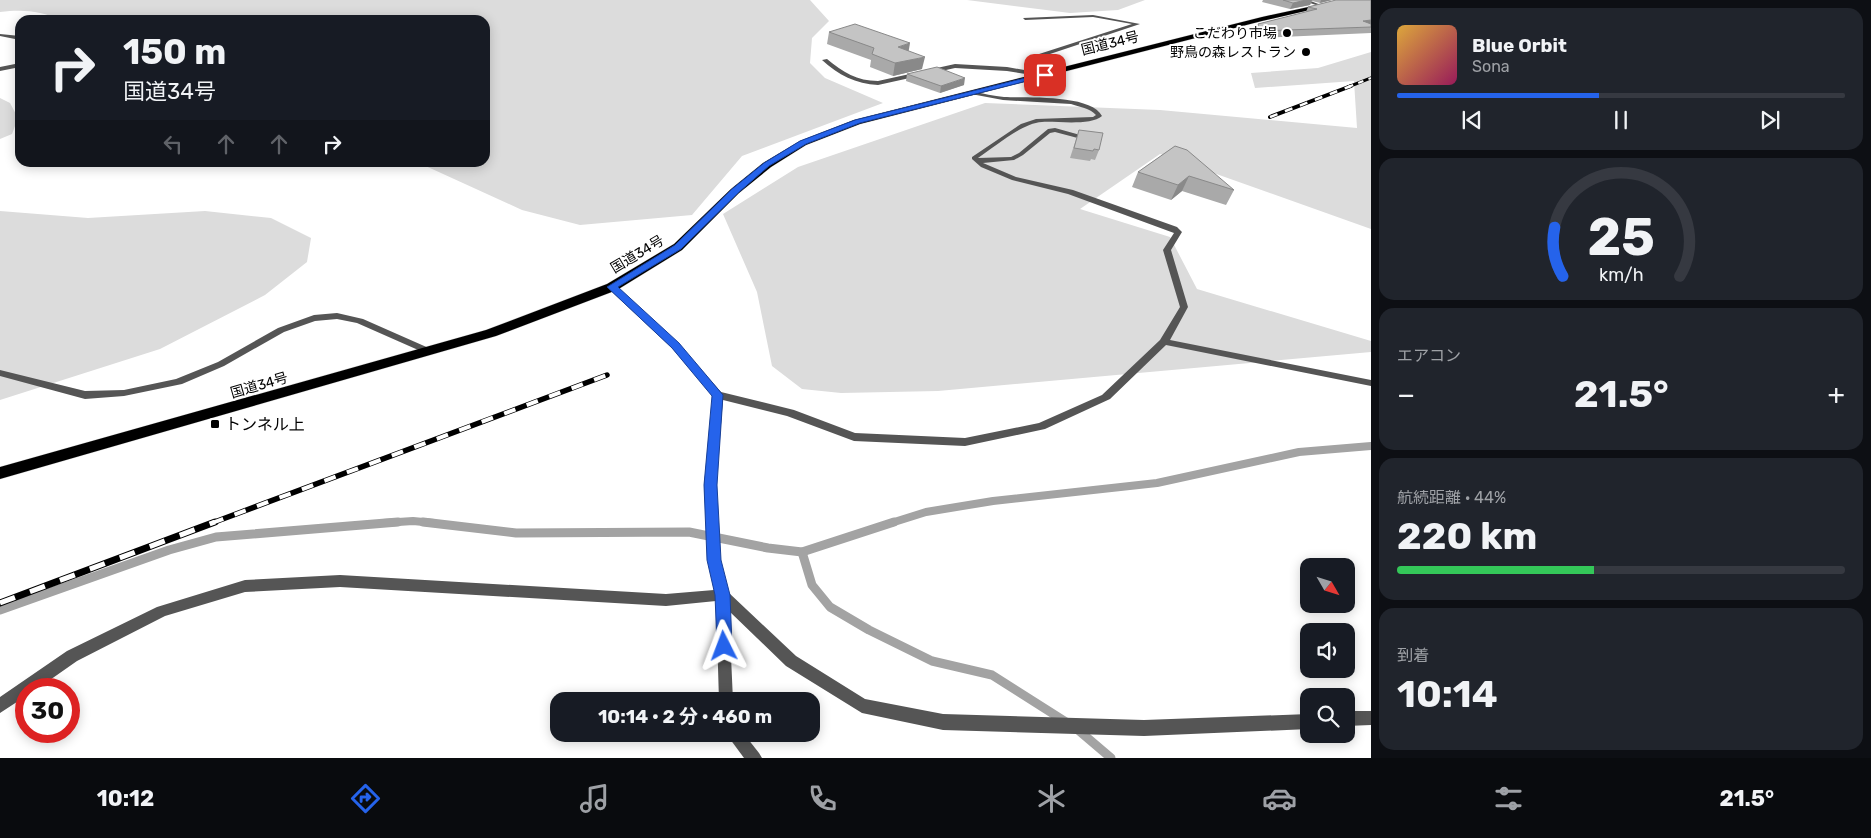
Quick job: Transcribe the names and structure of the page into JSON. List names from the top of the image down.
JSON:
{
  "streets": {
    "highway": ["国道34号"]
  },
  "places": {
    "other": ["こだわり市場", "野鳥の森レストラン"],
    "transit": ["トンネル上"]
  },
  "north": "bottom right",
  "page": {
    "turn": ["150 m", "国道34号"],
    "song": ["Blue Orbit", "Sona"],
    "tile": [
      "エアコン",
      ["航続距離 · 44%", "220 km"],
      ["到着", "10:14"]
    ],
    "heat": ["−", "21.5°", "+"],
    "limit": "30",
    "trip": "10:14 · 2 分 · 460 m",
    "tabs": ["10:12", "21.5°"],
    "gauge": ["25", "km/h"]
  }
}
